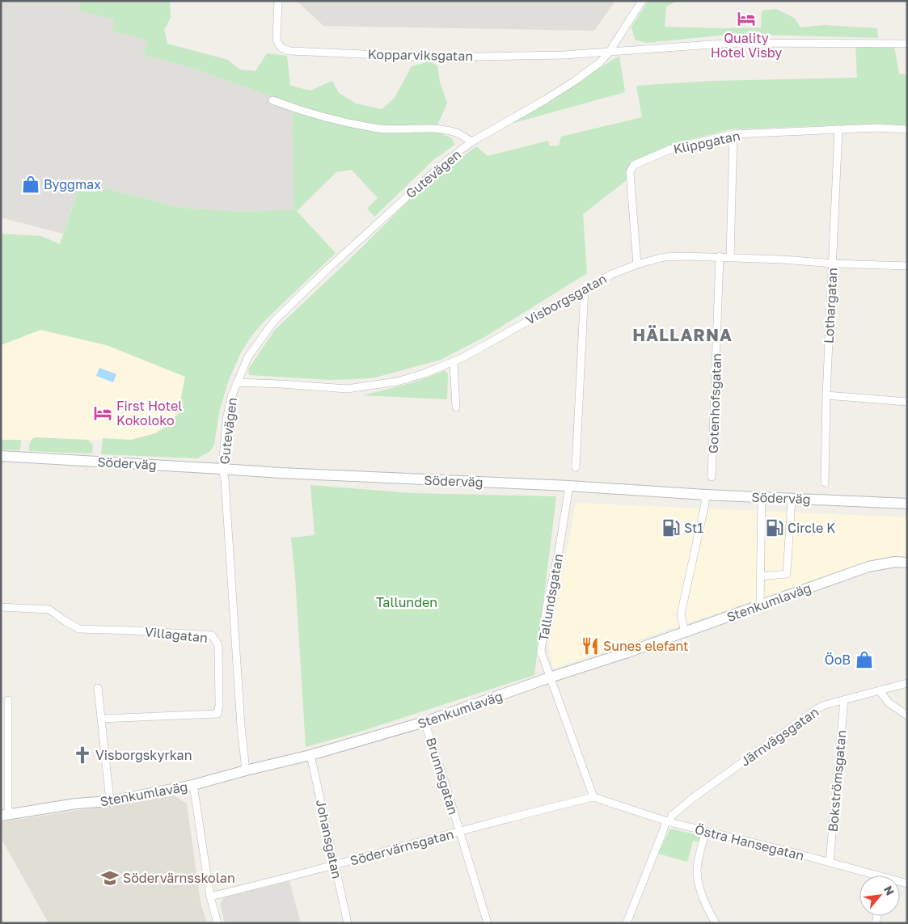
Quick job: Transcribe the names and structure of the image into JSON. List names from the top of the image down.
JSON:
{
  "streets": {
    "street": [
      "Kopparviksgatan",
      "Klippgatan",
      "Gutevägen",
      "Visborgsgatan",
      "Lothargatan",
      "Gotenhofsgatan",
      "Söderväg",
      "Tallundsgatan",
      "Stenkumlaväg",
      "Villagatan",
      "Järnvägsgatan",
      "Brunnsgatan",
      "Bokströmsgatan",
      "Johansgatan",
      "Östra Hansegatan",
      "Södervärnsgatan"
    ]
  },
  "crossings": [
    ["Kopparviksgatan", "Gutevägen"],
    ["Klippgatan", "Visborgsgatan"],
    ["Klippgatan", "Lothargatan"],
    ["Gutevägen", "Visborgsgatan"],
    ["Gutevägen", "Söderväg"],
    ["Gutevägen", "Stenkumlaväg"],
    ["Visborgsgatan", "Lothargatan"],
    ["Visborgsgatan", "Gotenhofsgatan"],
    ["Söderväg", "Tallundsgatan"],
    ["Tallundsgatan", "Stenkumlaväg"],
    ["Tallundsgatan", "Östra Hansegatan"],
    ["Tallundsgatan", "Södervärnsgatan"],
    ["Stenkumlaväg", "Brunnsgatan"],
    ["Stenkumlaväg", "Johansgatan"],
    ["Järnvägsgatan", "Bokströmsgatan"],
    ["Järnvägsgatan", "Östra Hansegatan"],
    ["Brunnsgatan", "Södervärnsgatan"],
    ["Bokströmsgatan", "Östra Hansegatan"],
    ["Johansgatan", "Södervärnsgatan"],
    ["Östra Hansegatan", "Södervärnsgatan"]
  ],
  "districts": ["HÄLLARNA"],
  "parks": ["Tallunden"],
  "places": {
    "hotel": ["Quality Hotel Visby", "First Hotel Kokoloko"],
    "shop": ["Byggmax", "ÖoB"],
    "fuel station": ["St1", "Circle K"],
    "restaurant": ["Sunes elefant"],
    "church": ["Visborgskyrkan"],
    "school or university": ["Södervärnsskolan"]
  },
  "north": "top right"
}
